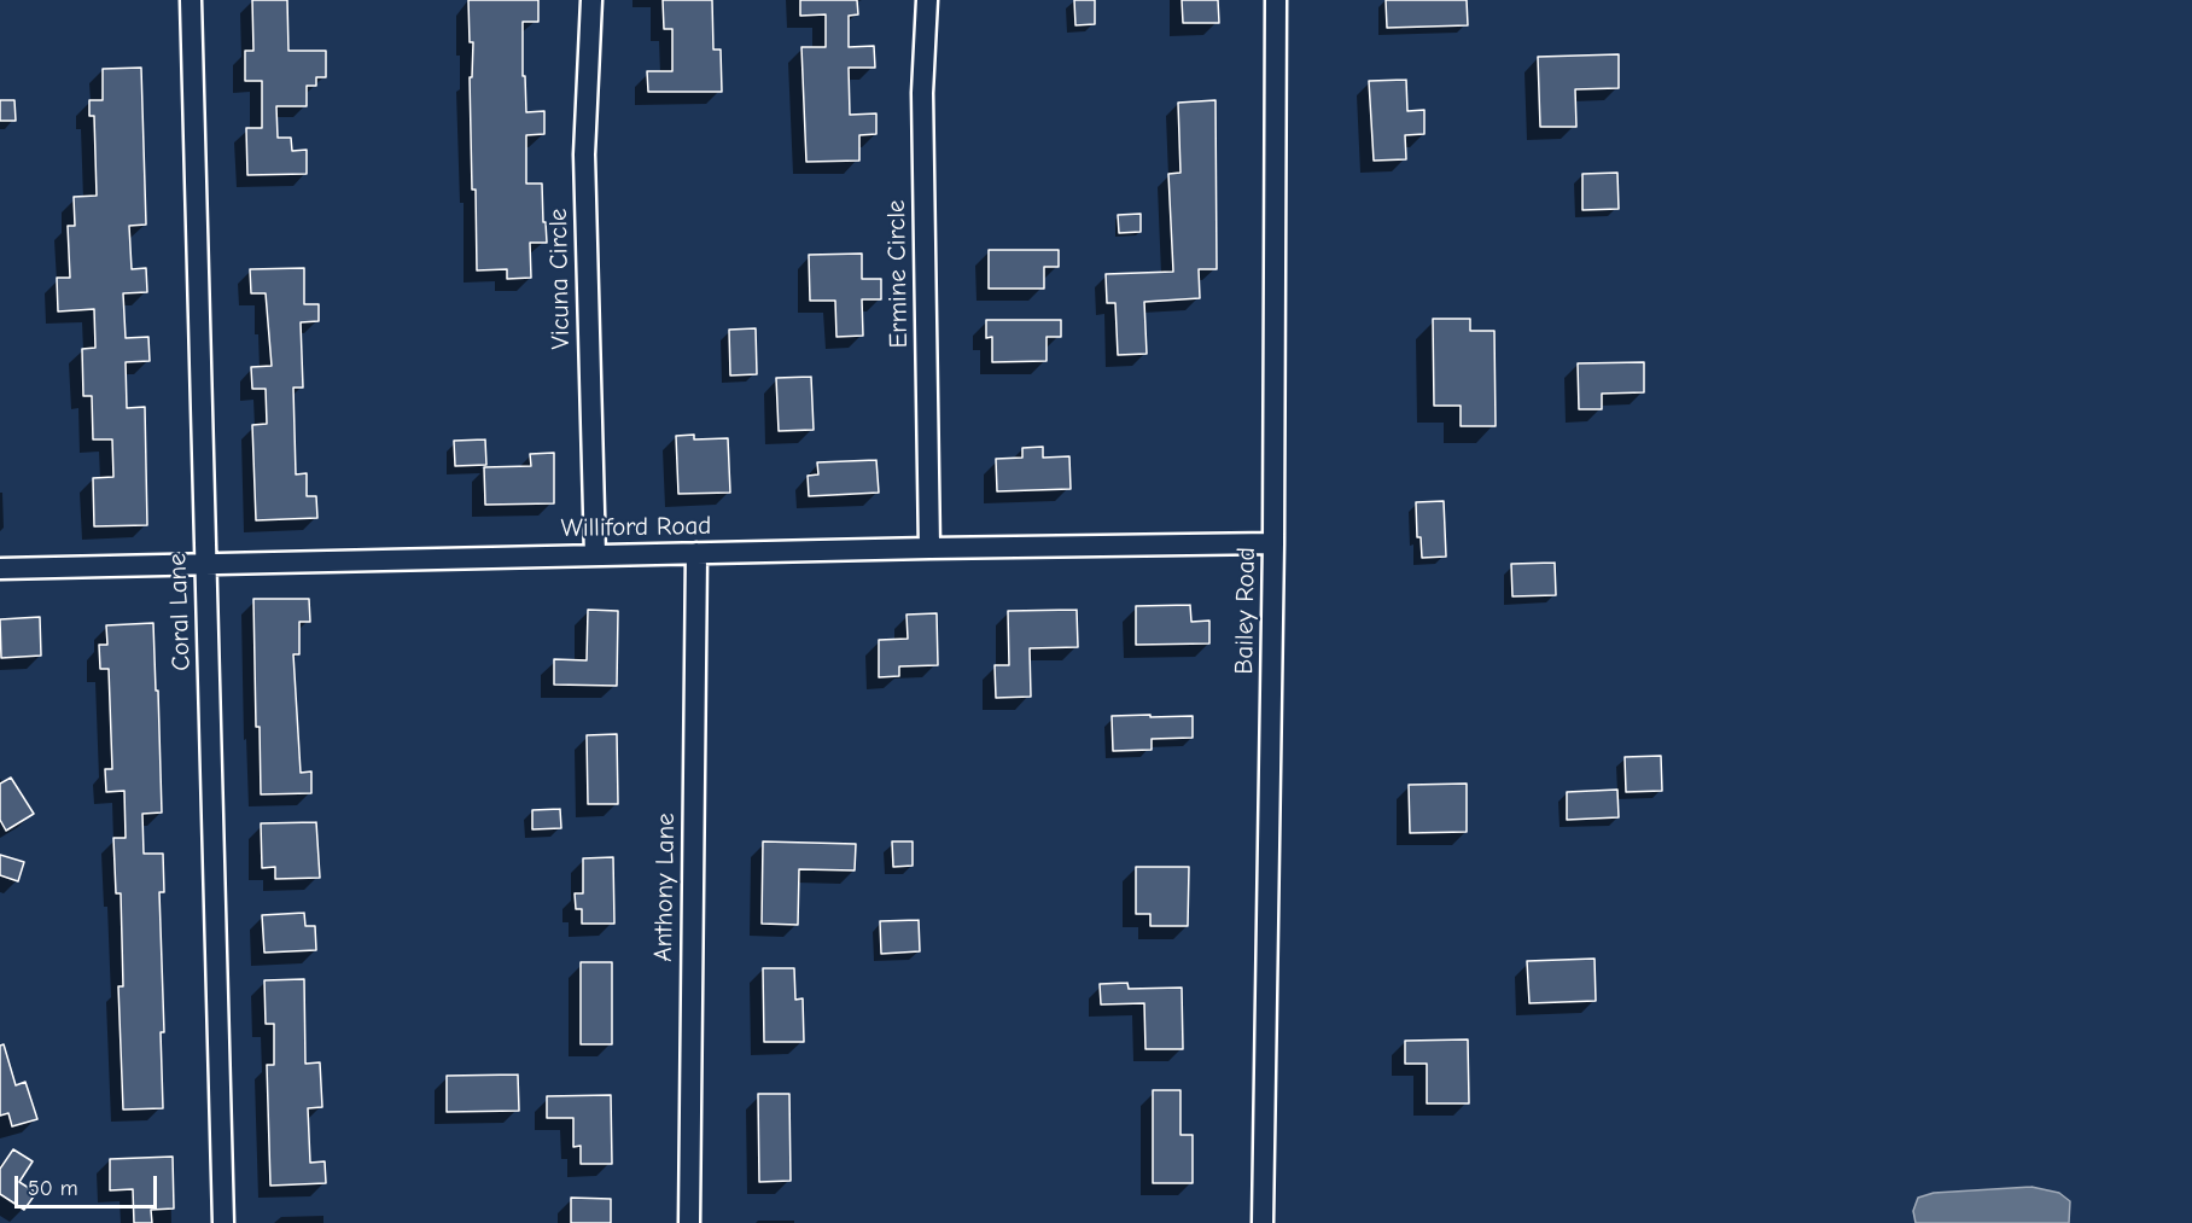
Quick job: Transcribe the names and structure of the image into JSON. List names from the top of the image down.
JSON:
{
  "streets": {
    "street": [
      "Ermine Circle",
      "Vicuna Circle",
      "Williford Road",
      "Bailey Road",
      "Coral Lane",
      "Anthony Lane"
    ]
  },
  "crossings": [
    ["Ermine Circle", "Williford Road"],
    ["Vicuna Circle", "Williford Road"],
    ["Williford Road", "Bailey Road"],
    ["Williford Road", "Coral Lane"],
    ["Williford Road", "Anthony Lane"]
  ],
  "scale_bar": "50 m"
}
